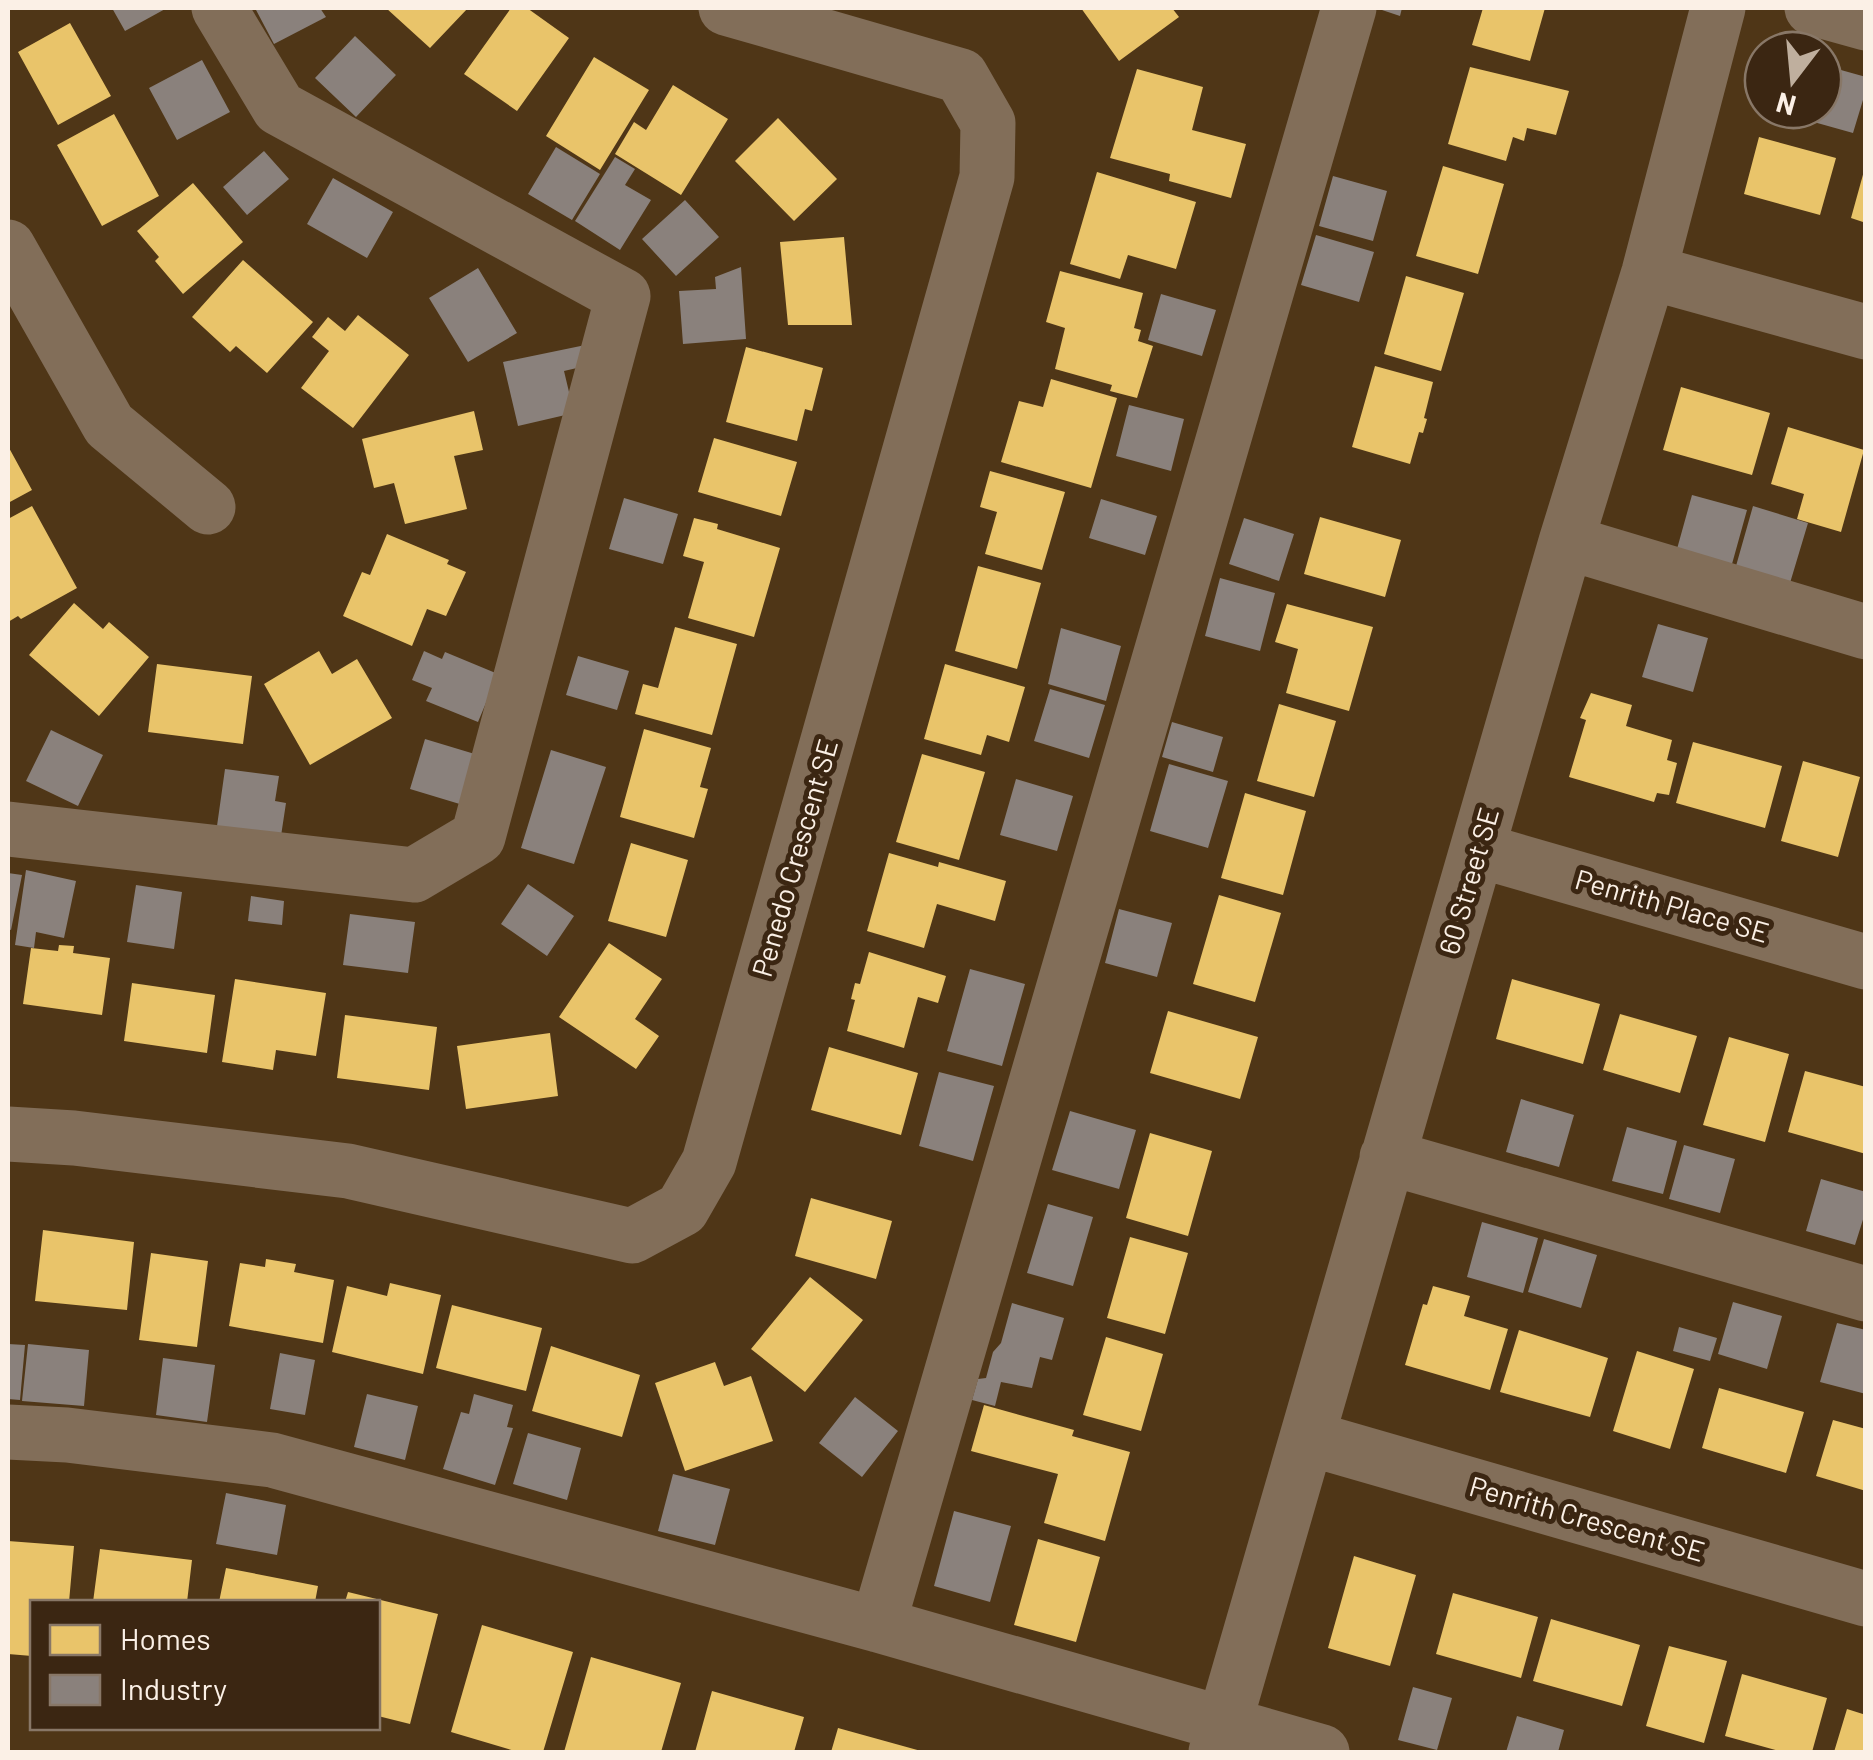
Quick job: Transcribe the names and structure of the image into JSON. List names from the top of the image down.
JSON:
{
  "streets": {
    "street": [
      "Penedo Crescent SE",
      "60 Street SE",
      "Penrith Place SE",
      "Penrith Crescent SE"
    ]
  },
  "crossings": [
    ["60 Street SE", "Penrith Place SE"],
    ["60 Street SE", "Penrith Crescent SE"]
  ],
  "legend": ["Homes", "Industry"],
  "north": "bottom"
}
